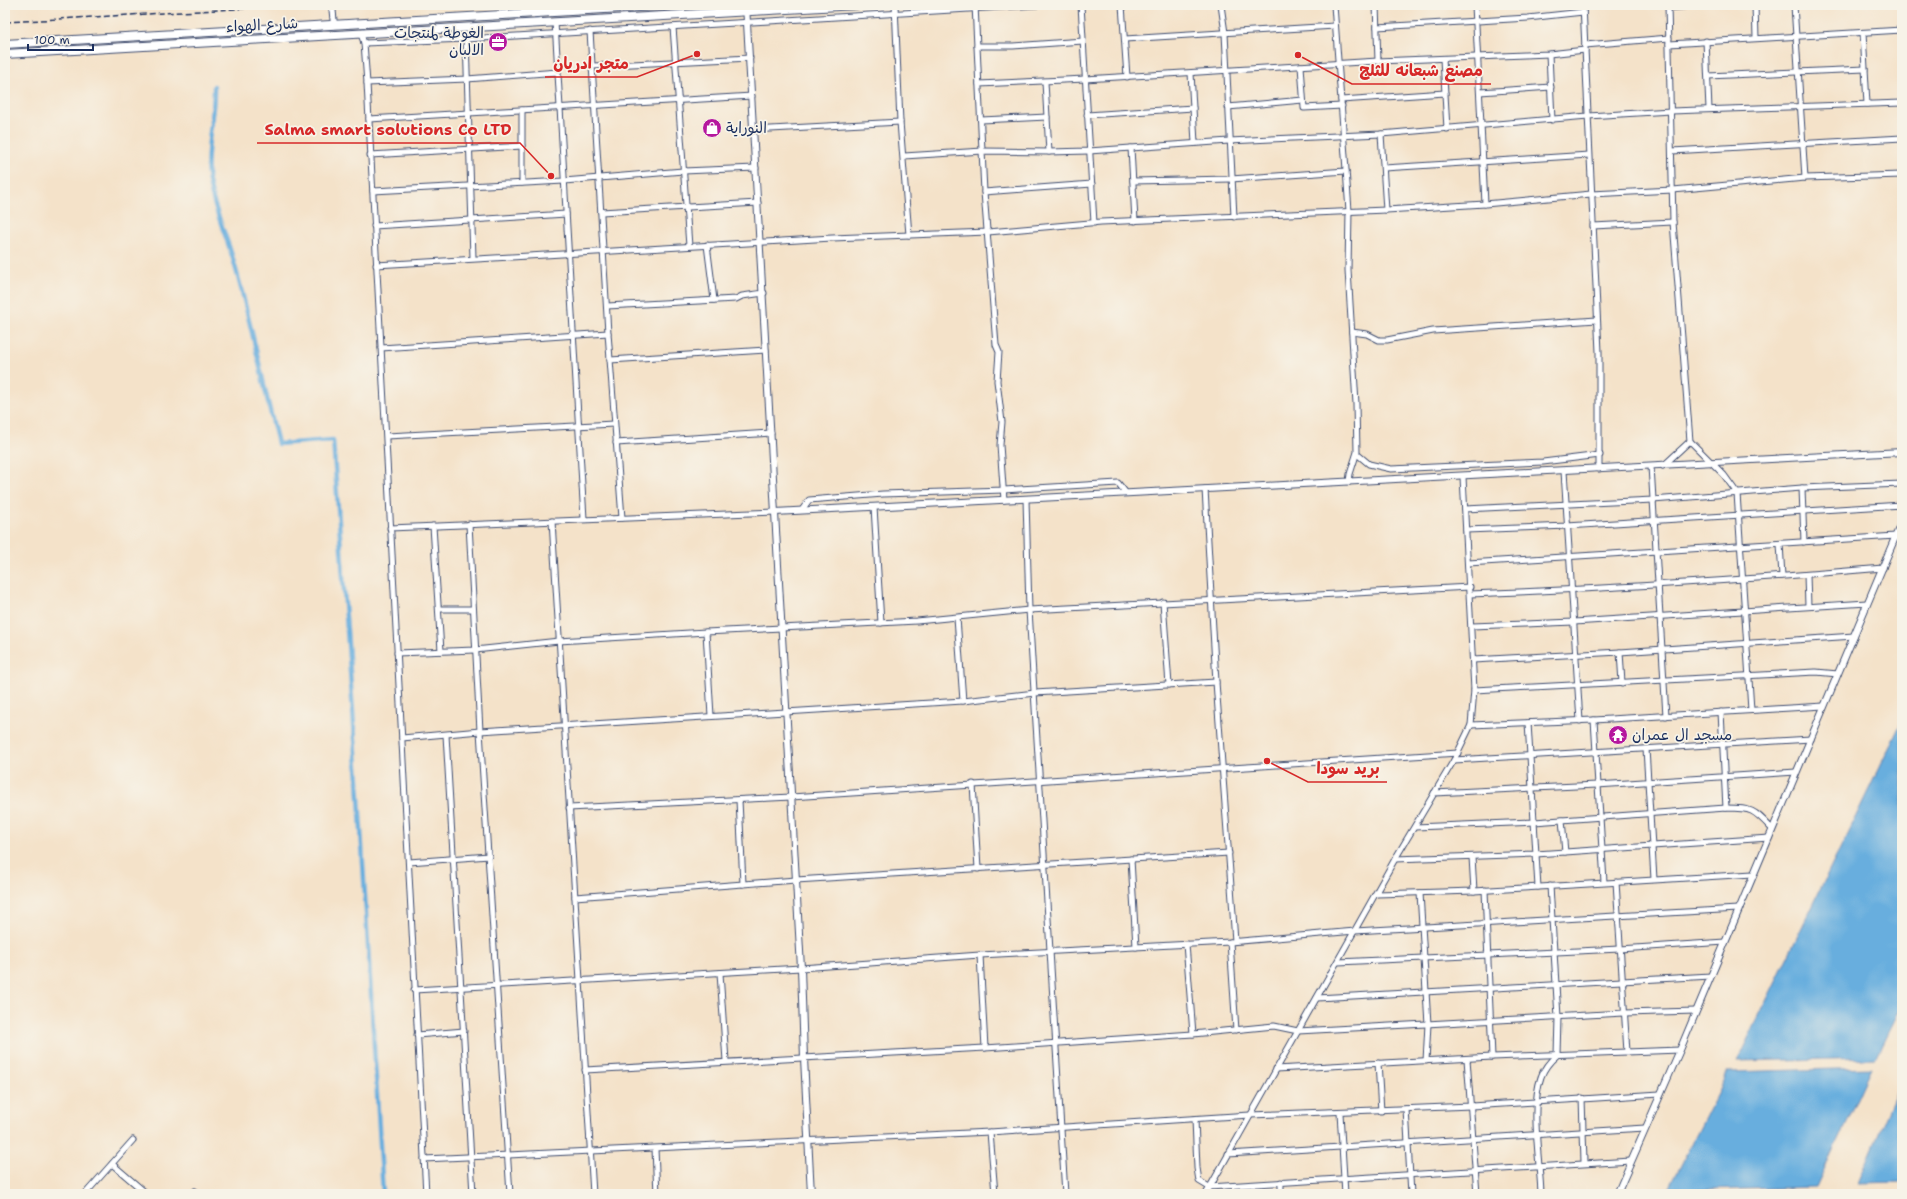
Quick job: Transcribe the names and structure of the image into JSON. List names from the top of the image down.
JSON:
{
  "streets": {
    "highway": ["شارع الهواء"]
  },
  "places": {
    "office": ["الغوطة لمنتجات الالبان"],
    "other": [
      "متجر ادريان",
      "مصنع شبعانه للثلج",
      "Salma smart solutions Co LTD",
      "بريد سودا"
    ],
    "shop": ["النوراية"],
    "temple": ["مسجد ال عمران"]
  },
  "scale_bar": "100 m"
}
